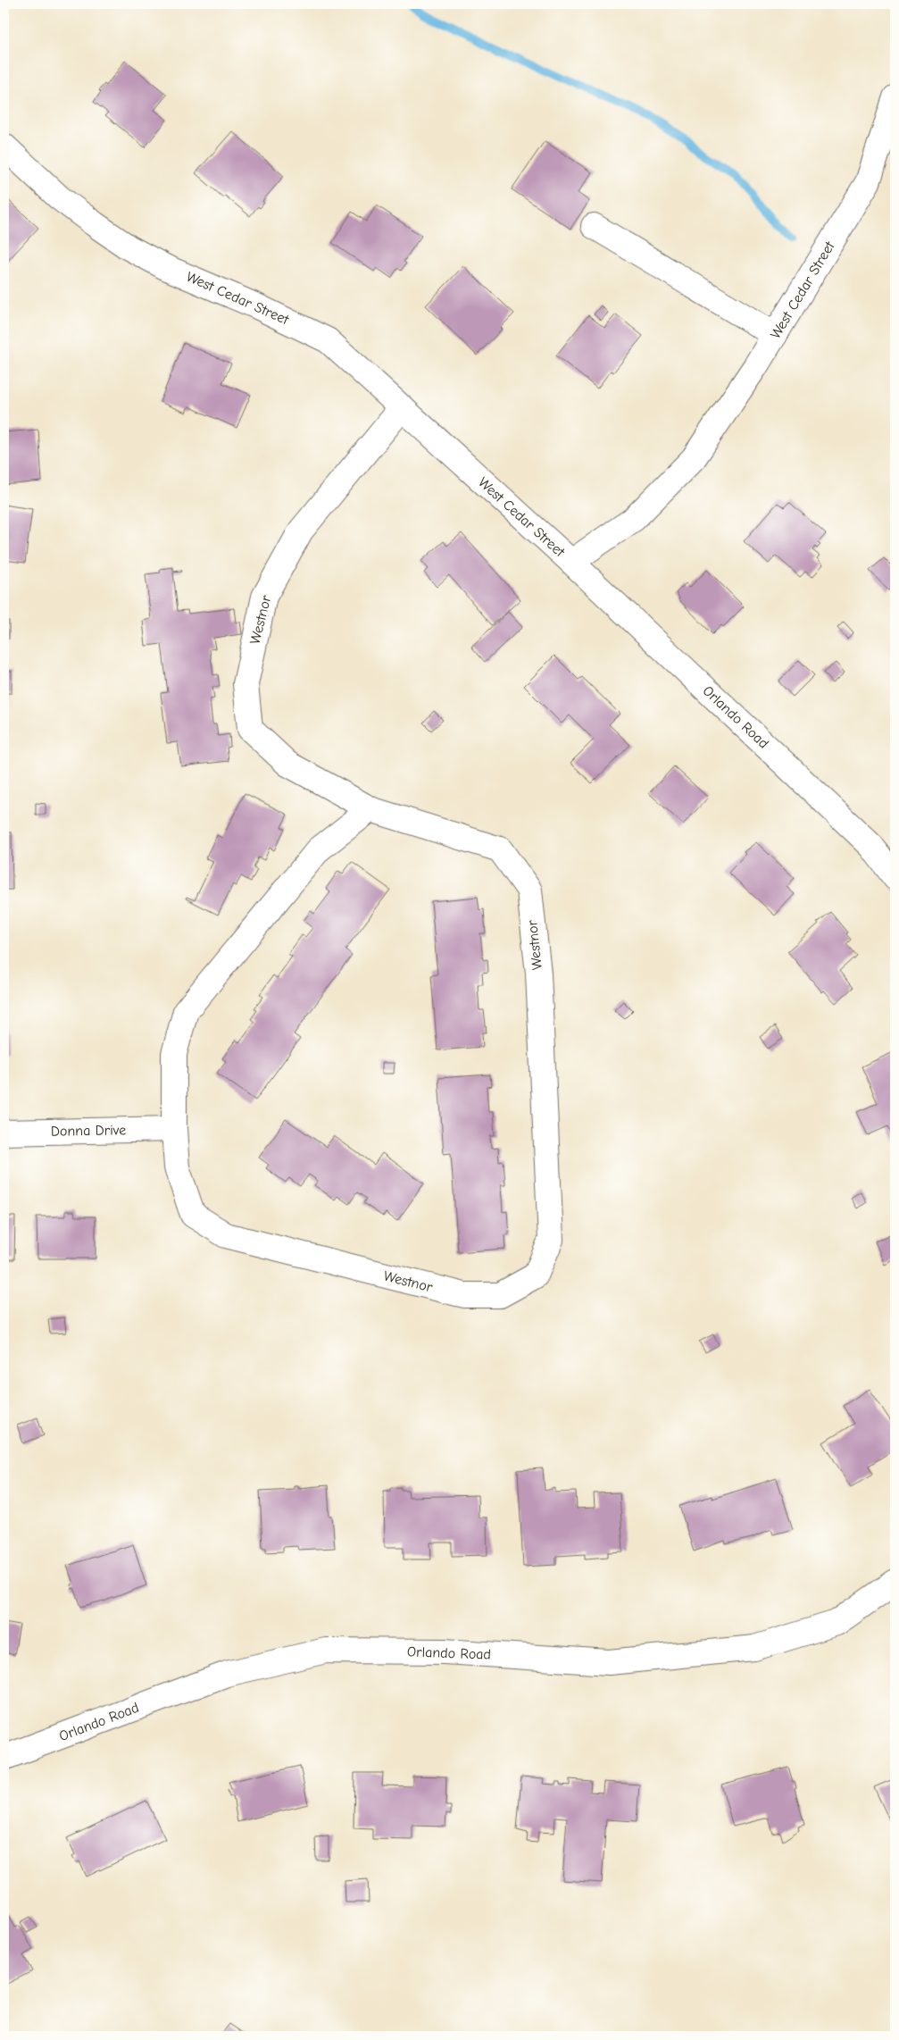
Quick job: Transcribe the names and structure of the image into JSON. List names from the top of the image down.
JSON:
{
  "streets": {
    "street": [
      "West Cedar Street",
      "Westnor",
      "Orlando Road",
      "Donna Drive"
    ]
  },
  "crossings": [
    ["West Cedar Street", "Westnor"],
    ["West Cedar Street", "Orlando Road"],
    ["Westnor", "Donna Drive"]
  ]
}
